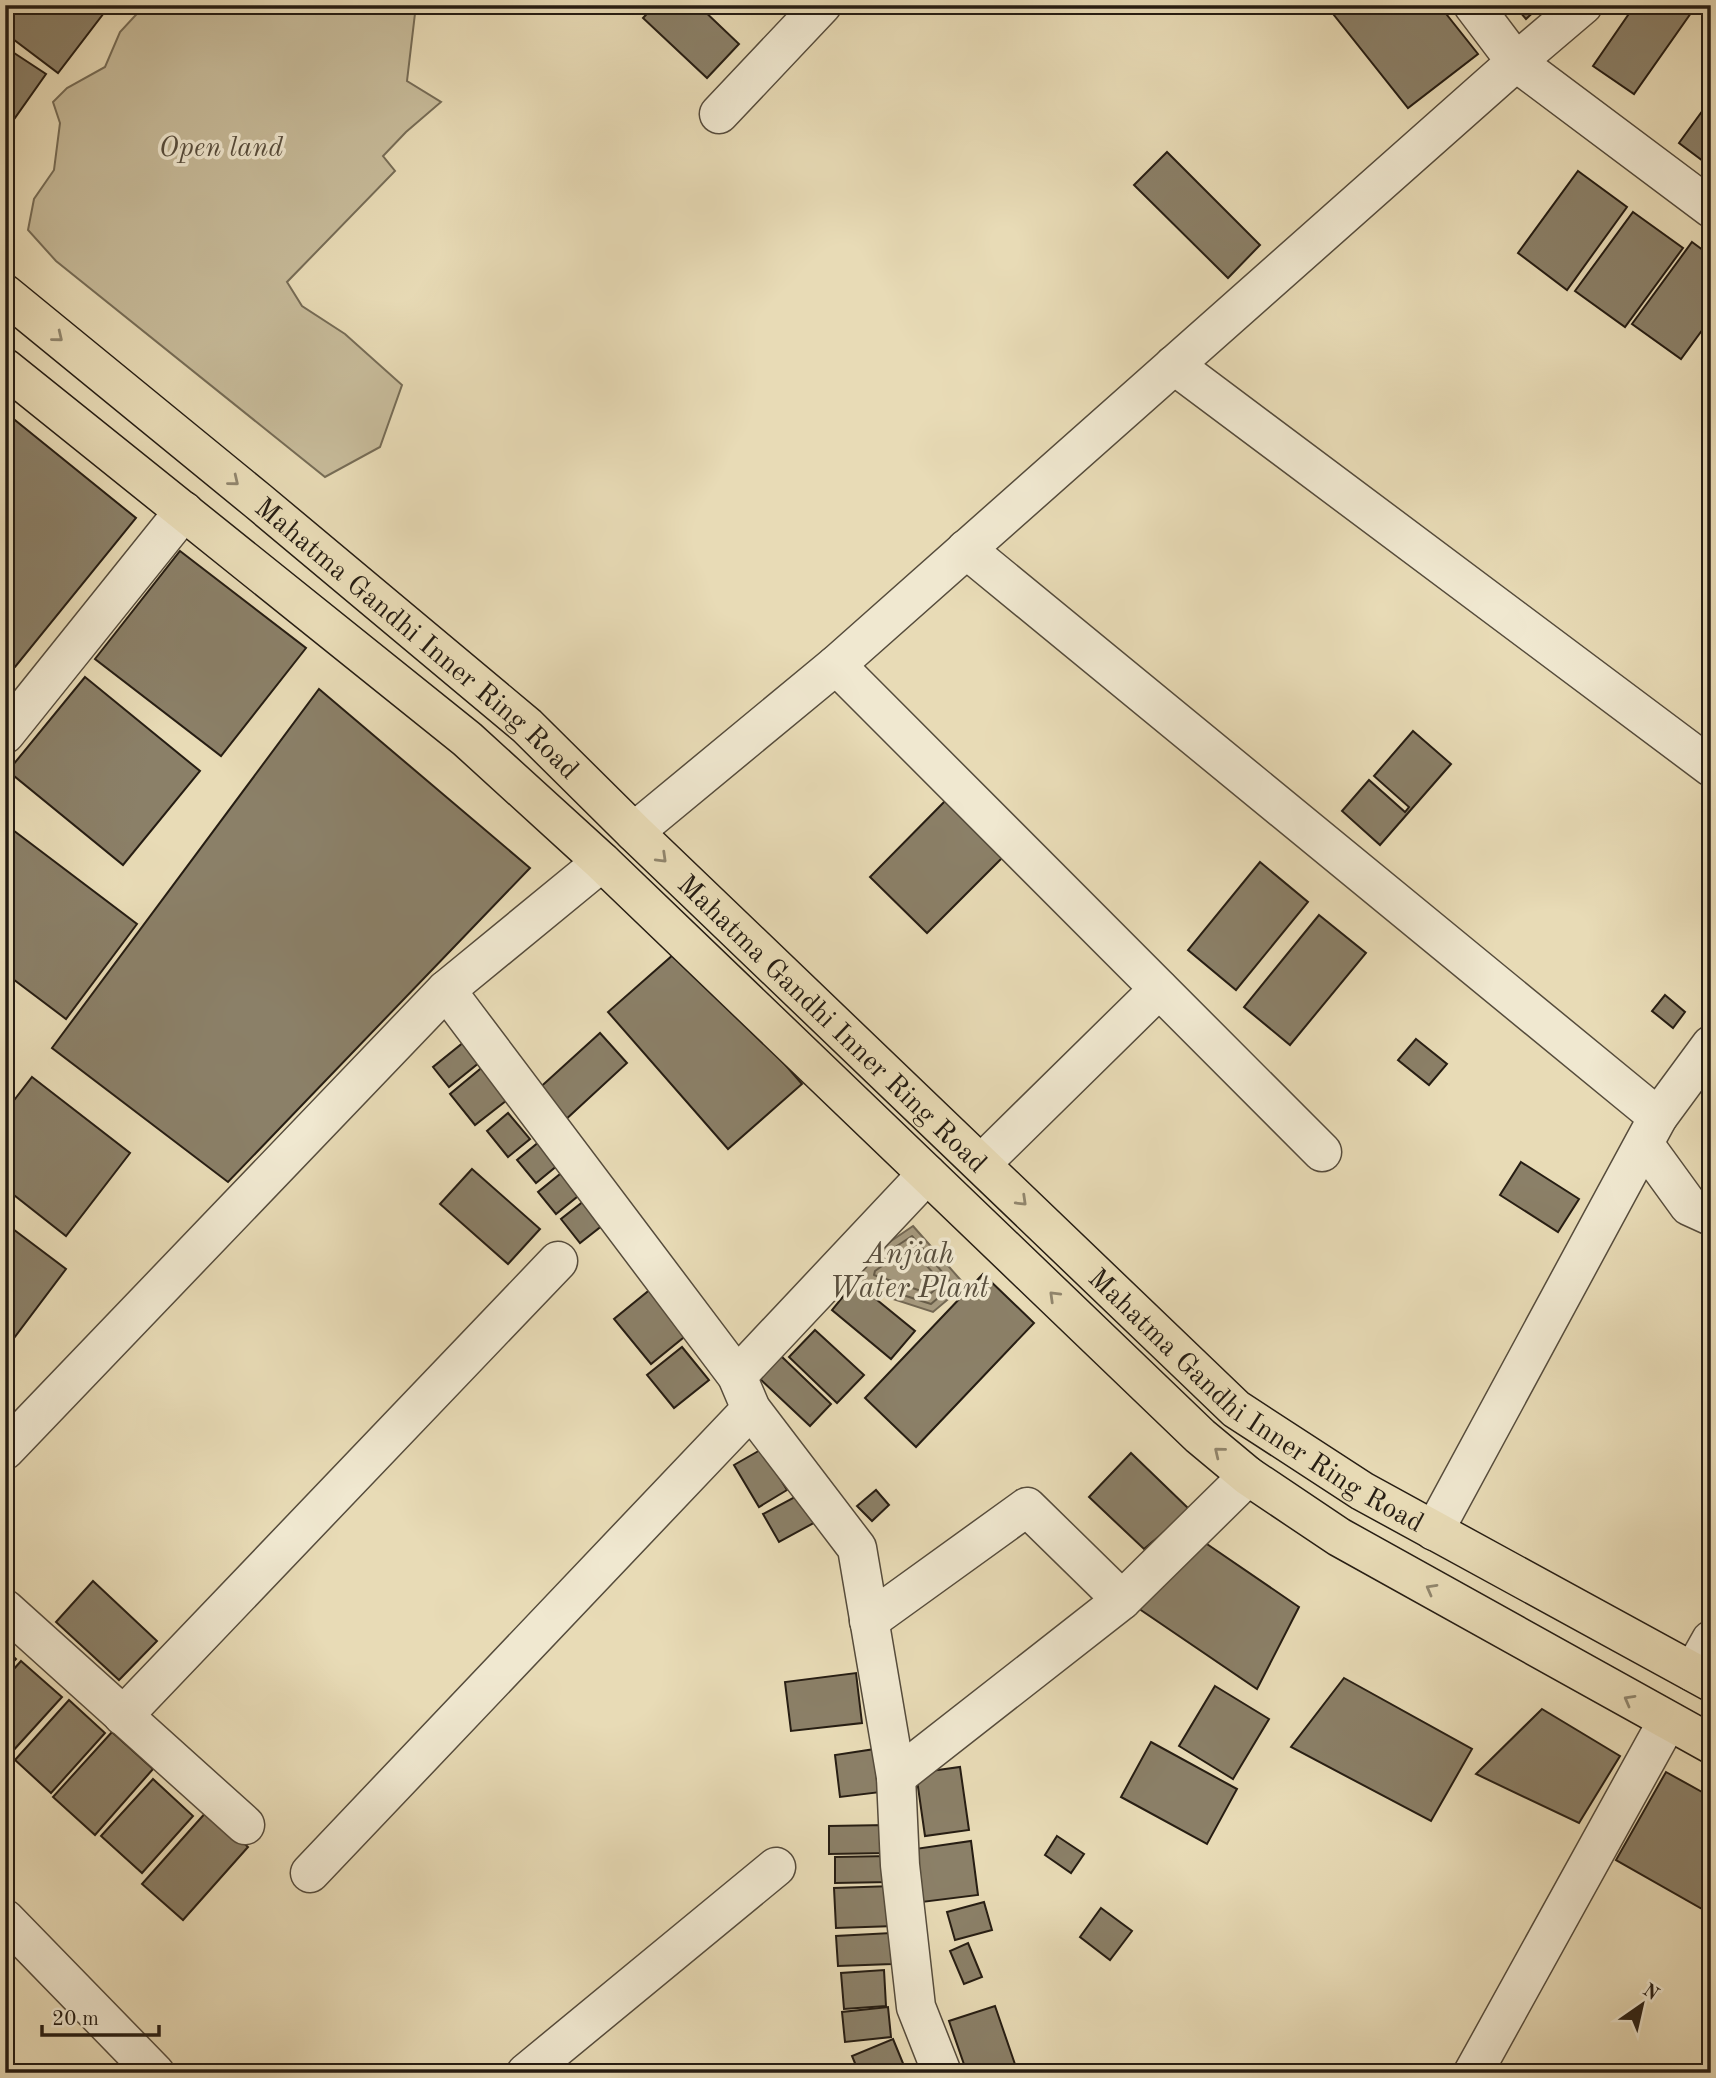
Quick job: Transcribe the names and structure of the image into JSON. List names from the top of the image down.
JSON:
{
  "streets": {
    "main road": ["Mahatma Gandhi Inner Ring Road"]
  },
  "water": ["Anjiah Water Plant"],
  "parks": ["Open land"],
  "scale_bar": "20 m",
  "north": "top right"
}
